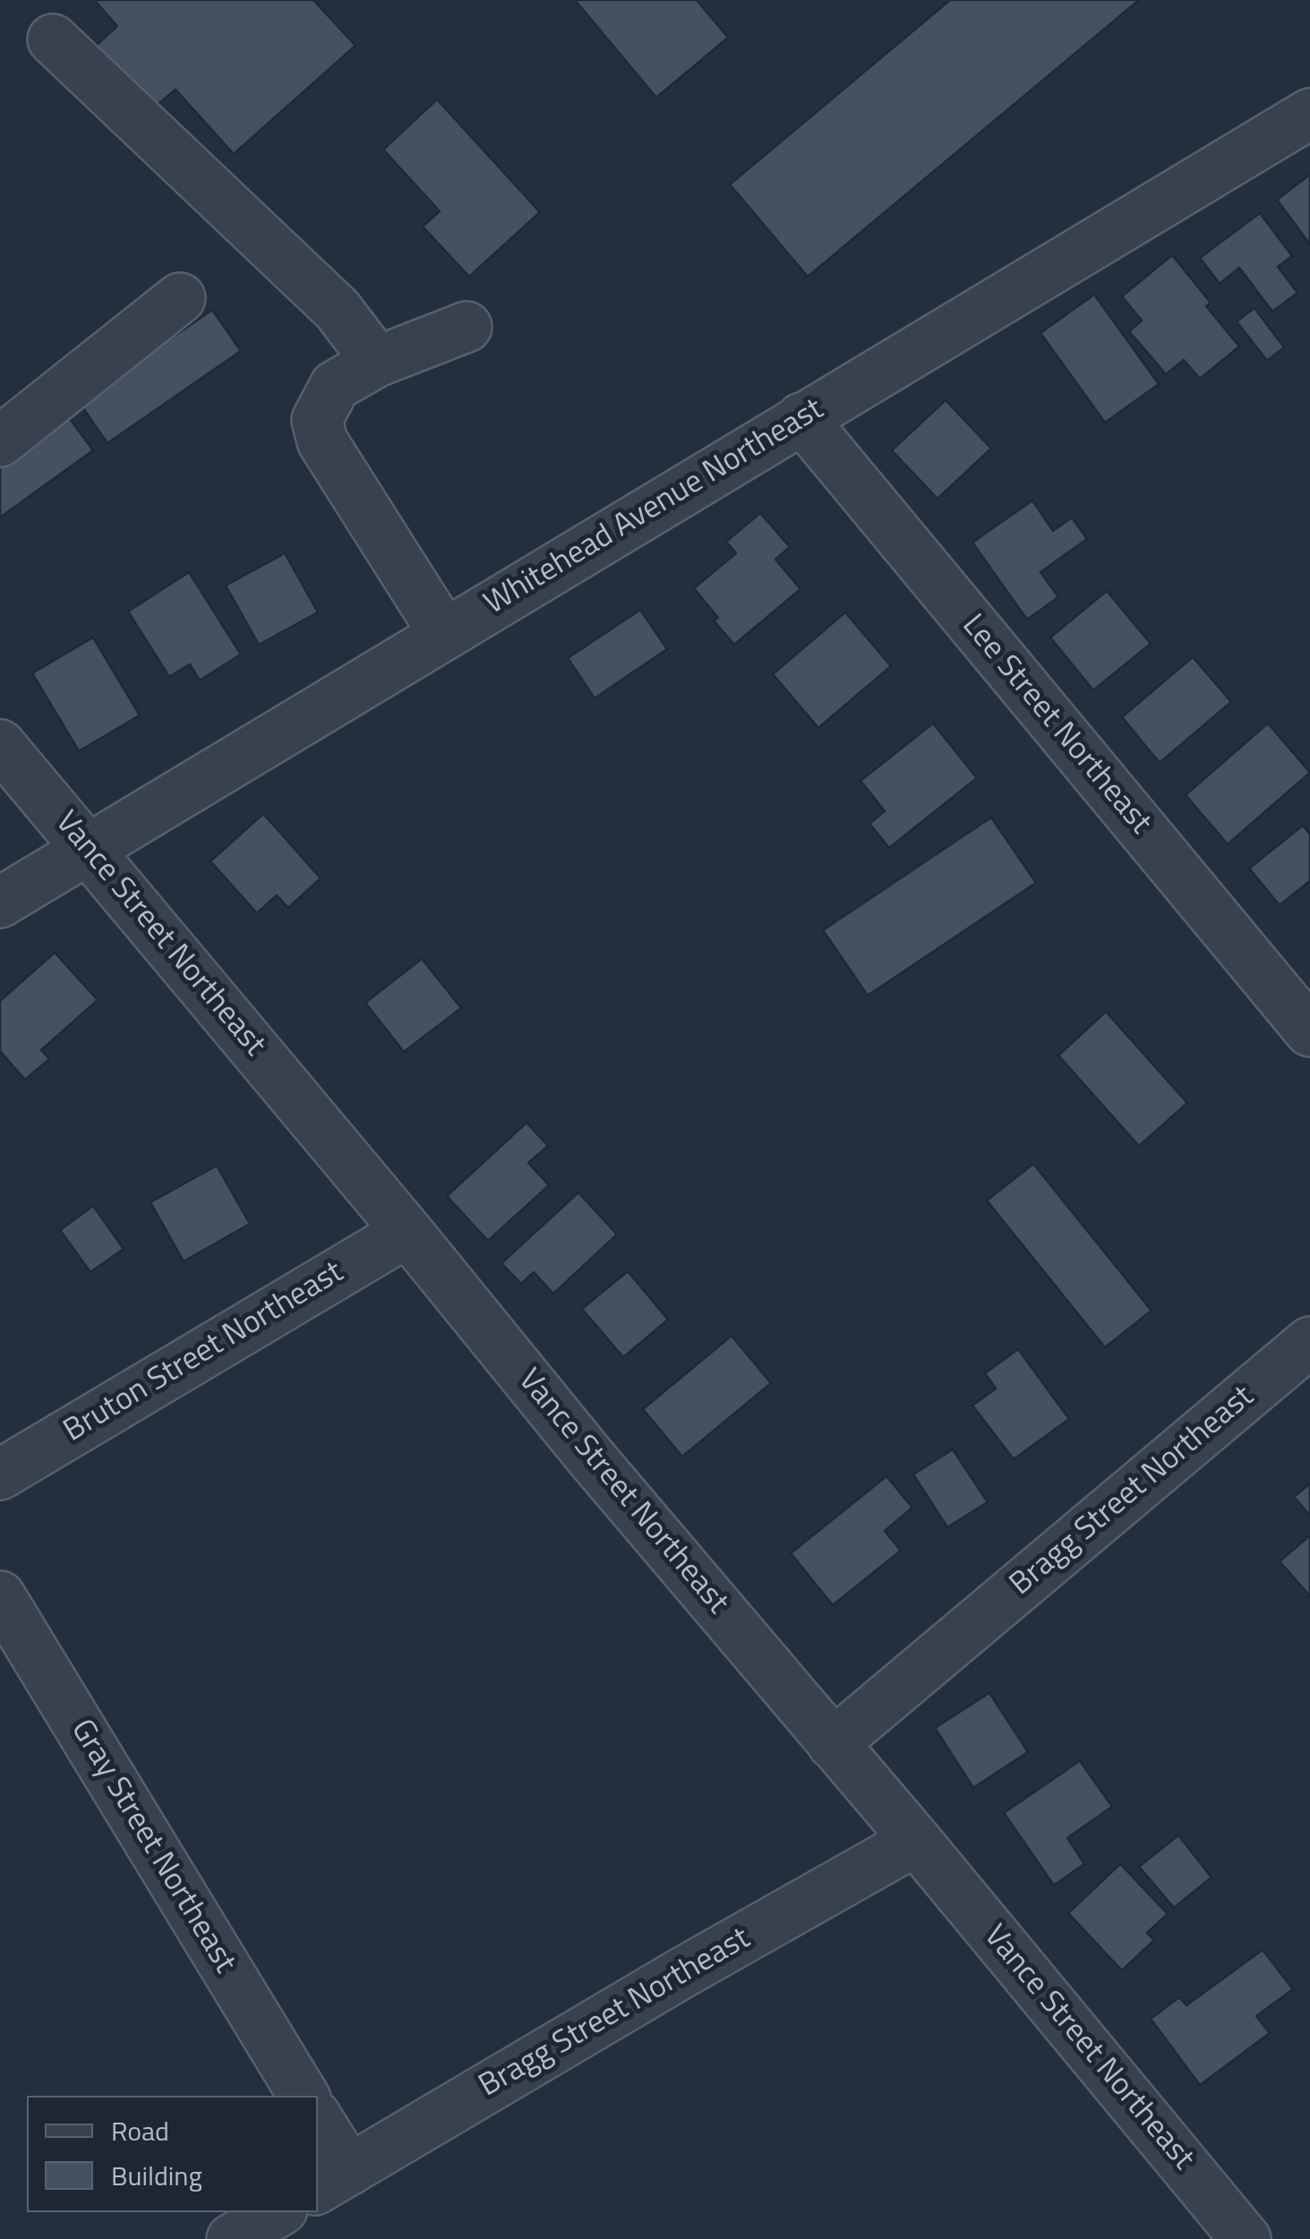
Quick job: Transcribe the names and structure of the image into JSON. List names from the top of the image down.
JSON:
{
  "streets": {
    "street": [
      "Whitehead Avenue Northeast",
      "Lee Street Northeast",
      "Vance Street Northeast",
      "Bruton Street Northeast",
      "Bragg Street Northeast",
      "Gray Street Northeast"
    ]
  },
  "crossings": [
    ["Whitehead Avenue Northeast", "Lee Street Northeast"],
    ["Whitehead Avenue Northeast", "Vance Street Northeast"],
    ["Vance Street Northeast", "Bruton Street Northeast"],
    ["Vance Street Northeast", "Bragg Street Northeast"]
  ],
  "legend": ["Road", "Building"]
}
